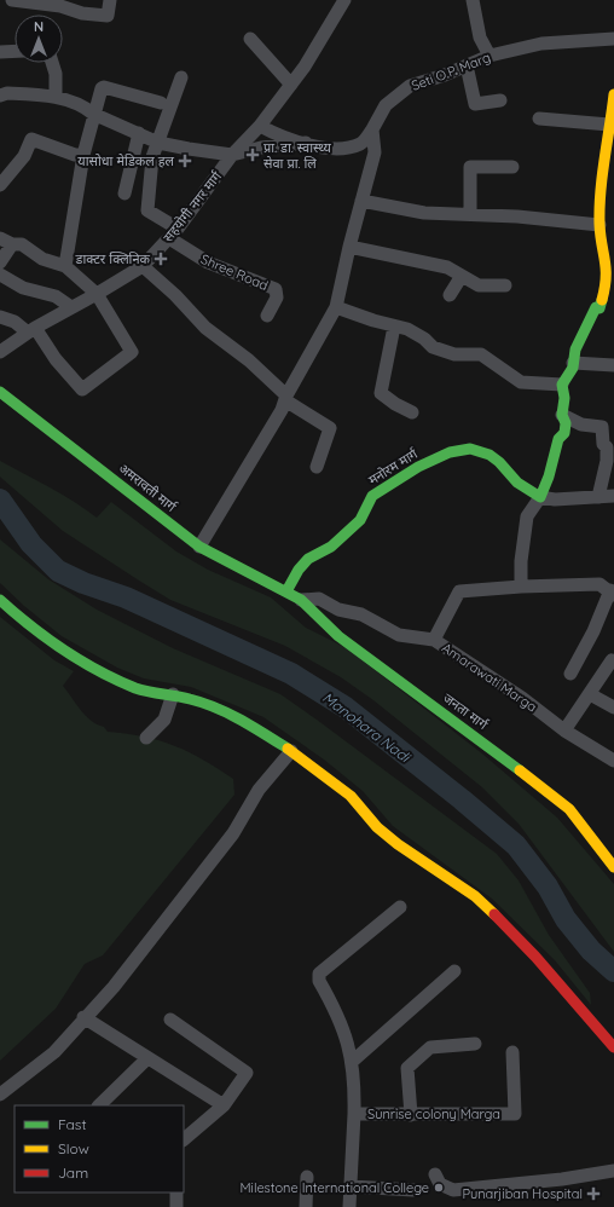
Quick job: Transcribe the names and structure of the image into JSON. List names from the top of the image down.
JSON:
{
  "streets": {
    "main road": ["मनोरम मार्ग", "अमरावती मार्ग", "जनता मार्ग"],
    "street": [
      "Seti O.P. Marg",
      "सहयोगी नगर मार्ग",
      "Shree Road",
      "Amarawati Marga",
      "Sunrise colony Marga"
    ]
  },
  "crossings": [
    ["सहयोगी नगर मार्ग", "Shree Road"],
    ["मनोरम मार्ग", "अमरावती मार्ग"],
    ["मनोरम मार्ग", "जनता मार्ग"],
    ["अमरावती मार्ग", "जनता मार्ग"],
    ["Amarawati Marga", "जनता मार्ग"]
  ],
  "water": ["Manohara Nadi"],
  "places": {
    "health": [
      "प्रा. डा. स्वास्थ्य सेवा प्रा. लि",
      "यासोधा मेडिकल हल",
      "डाक्टर क्लिनिक",
      "Punarjiban Hospital"
    ],
    "other": ["Milestone International College"]
  },
  "legend": ["Fast", "Slow", "Jam"],
  "north": "top"
}
